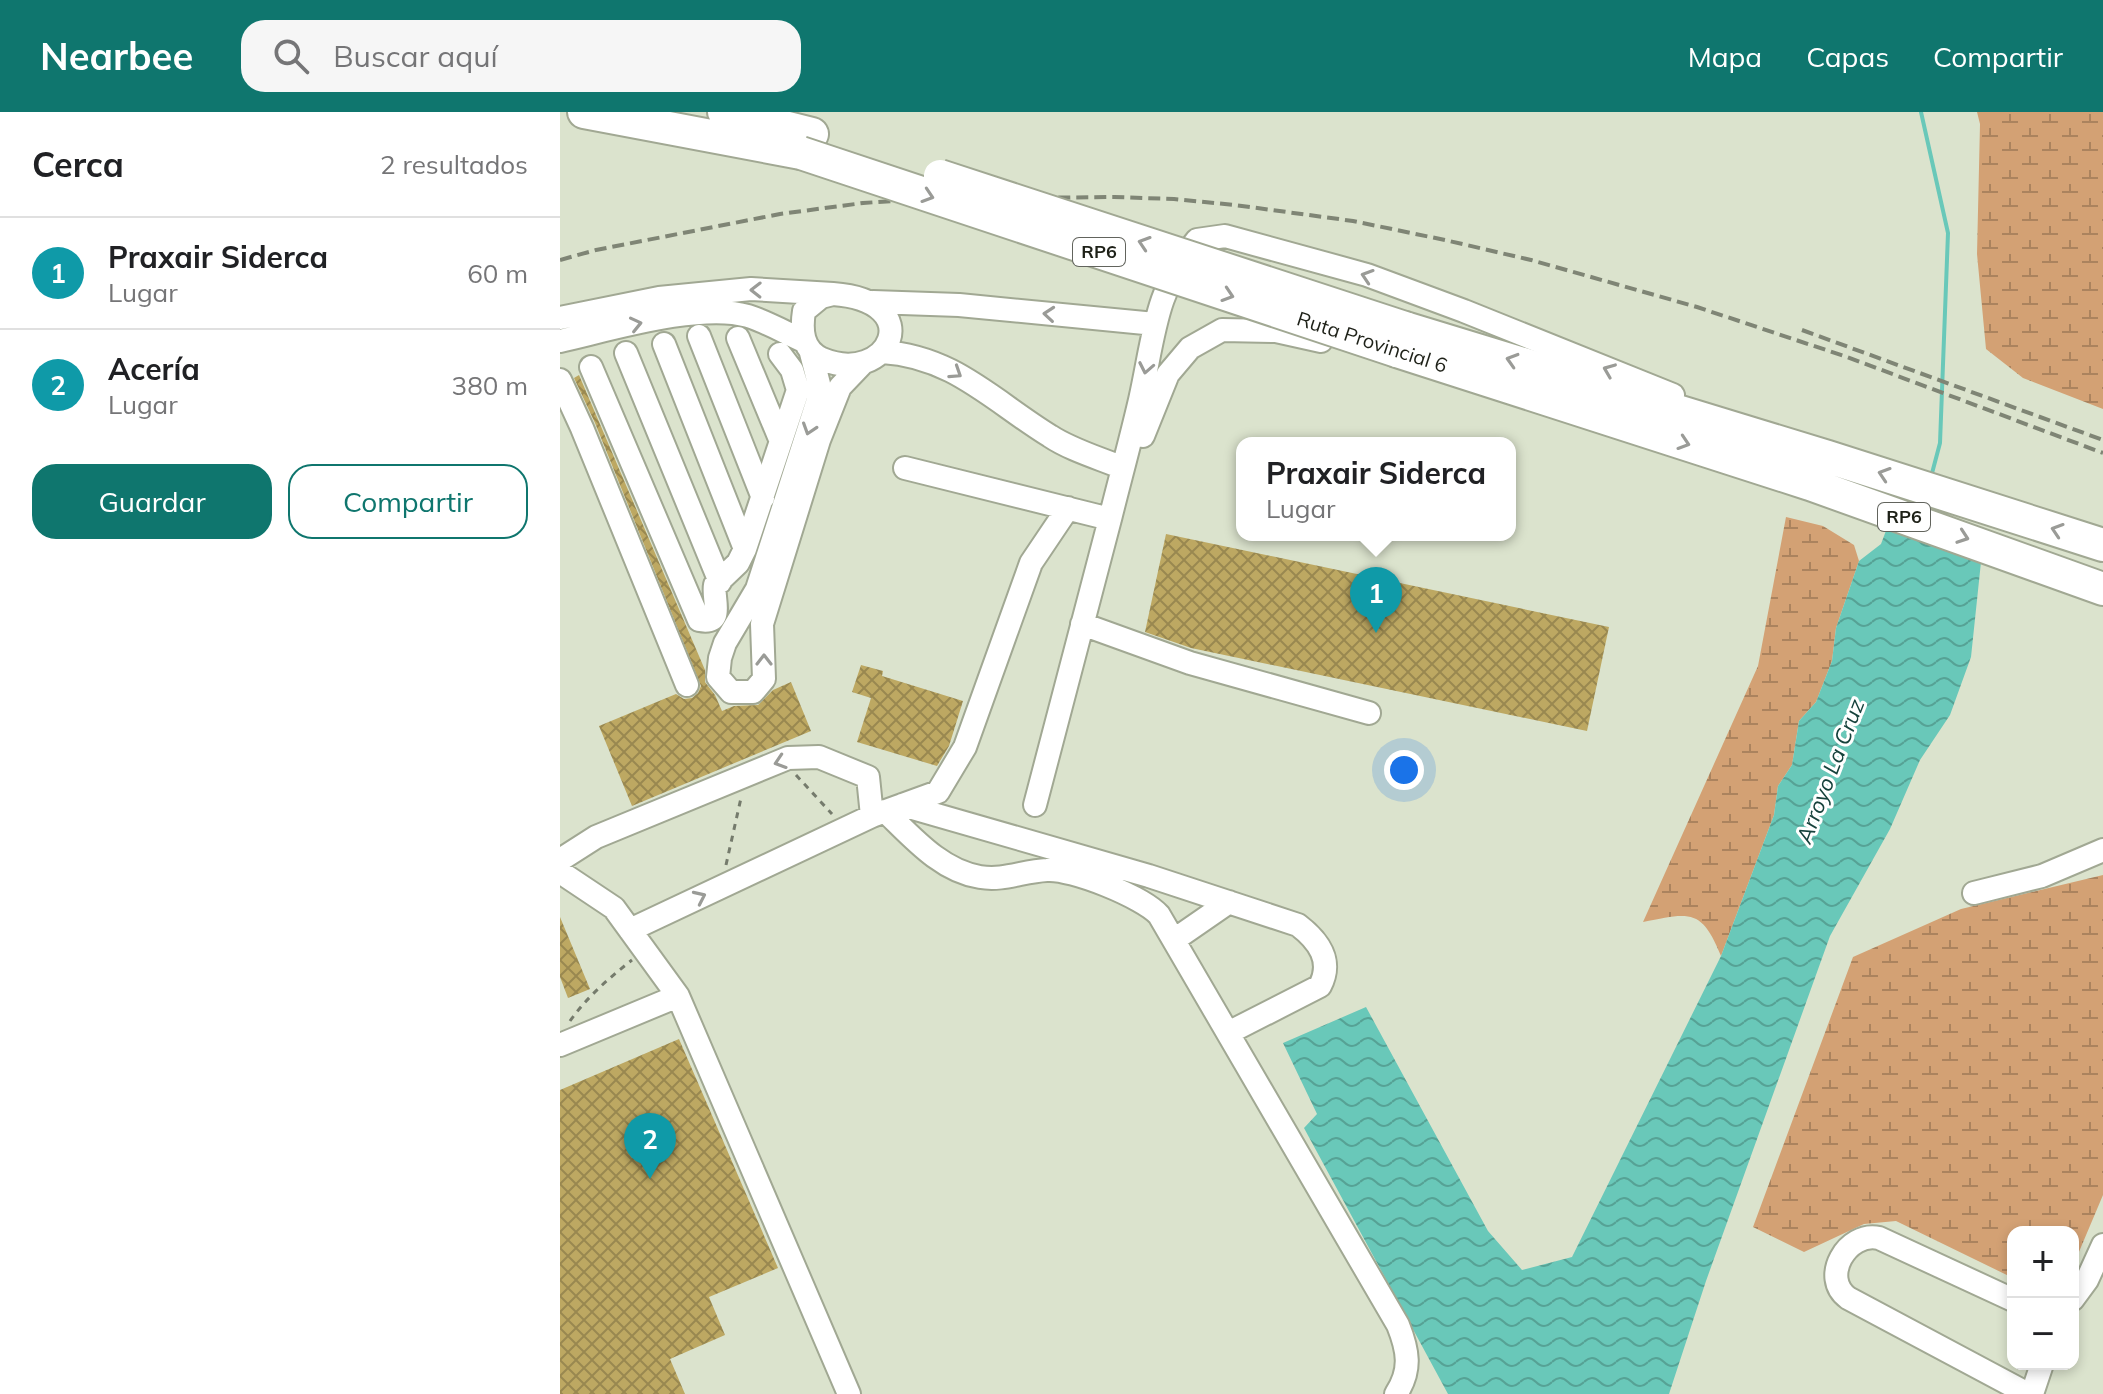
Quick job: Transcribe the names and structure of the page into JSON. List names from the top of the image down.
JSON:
{
  "streets": {
    "highway": ["RP6", "Ruta Provincial 6"]
  },
  "water": ["Arroyo La Cruz"],
  "page": {
    "header": "Nearbee",
    "search": "Buscar aquí",
    "nav": ["Mapa", "Capas", "Compartir"],
    "heading": ["Cerca", "2 resultados"],
    "list": [
      {
        "mark": "1",
        "name": "Praxair Siderca",
        "note": "Lugar",
        "value": "60 m"
      },
      {
        "mark": "2",
        "name": "Acería",
        "note": "Lugar",
        "value": "380 m"
      }
    ],
    "popup": ["Praxair Siderca", "Lugar"],
    "buttons": ["Guardar", "Compartir"],
    "pins": ["1", "2"],
    "map_buttons": ["+", "−"]
  }
}
